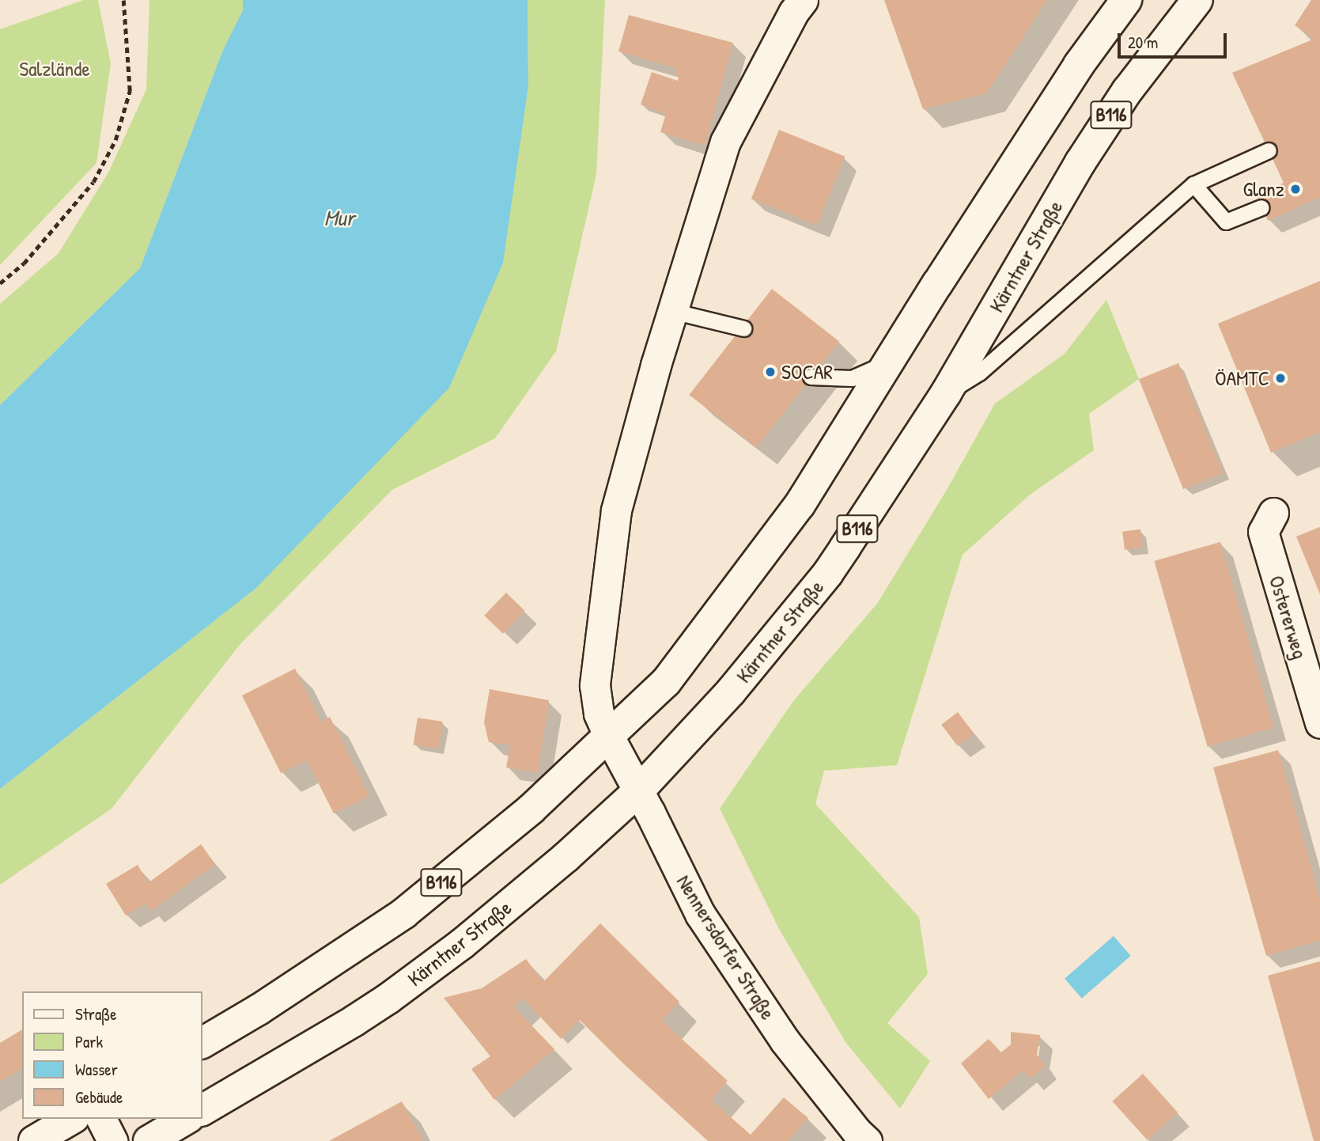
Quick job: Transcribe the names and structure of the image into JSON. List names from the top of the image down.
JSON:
{
  "streets": {
    "main road": ["B116", "Kärntner Straße"],
    "street": ["Ostererweg", "Nennersdorfer Straße"]
  },
  "crossings": [
    ["B116", "Nennersdorfer Straße"],
    ["Kärntner Straße", "Nennersdorfer Straße"]
  ],
  "water": ["Mur"],
  "parks": ["Salzlände"],
  "places": ["Glanz", "SOCAR", "ÖAMTC"],
  "legend": [
    "Straße",
    "Park",
    "Wasser",
    "Gebäude"
  ],
  "scale_bar": "20 m"
}
